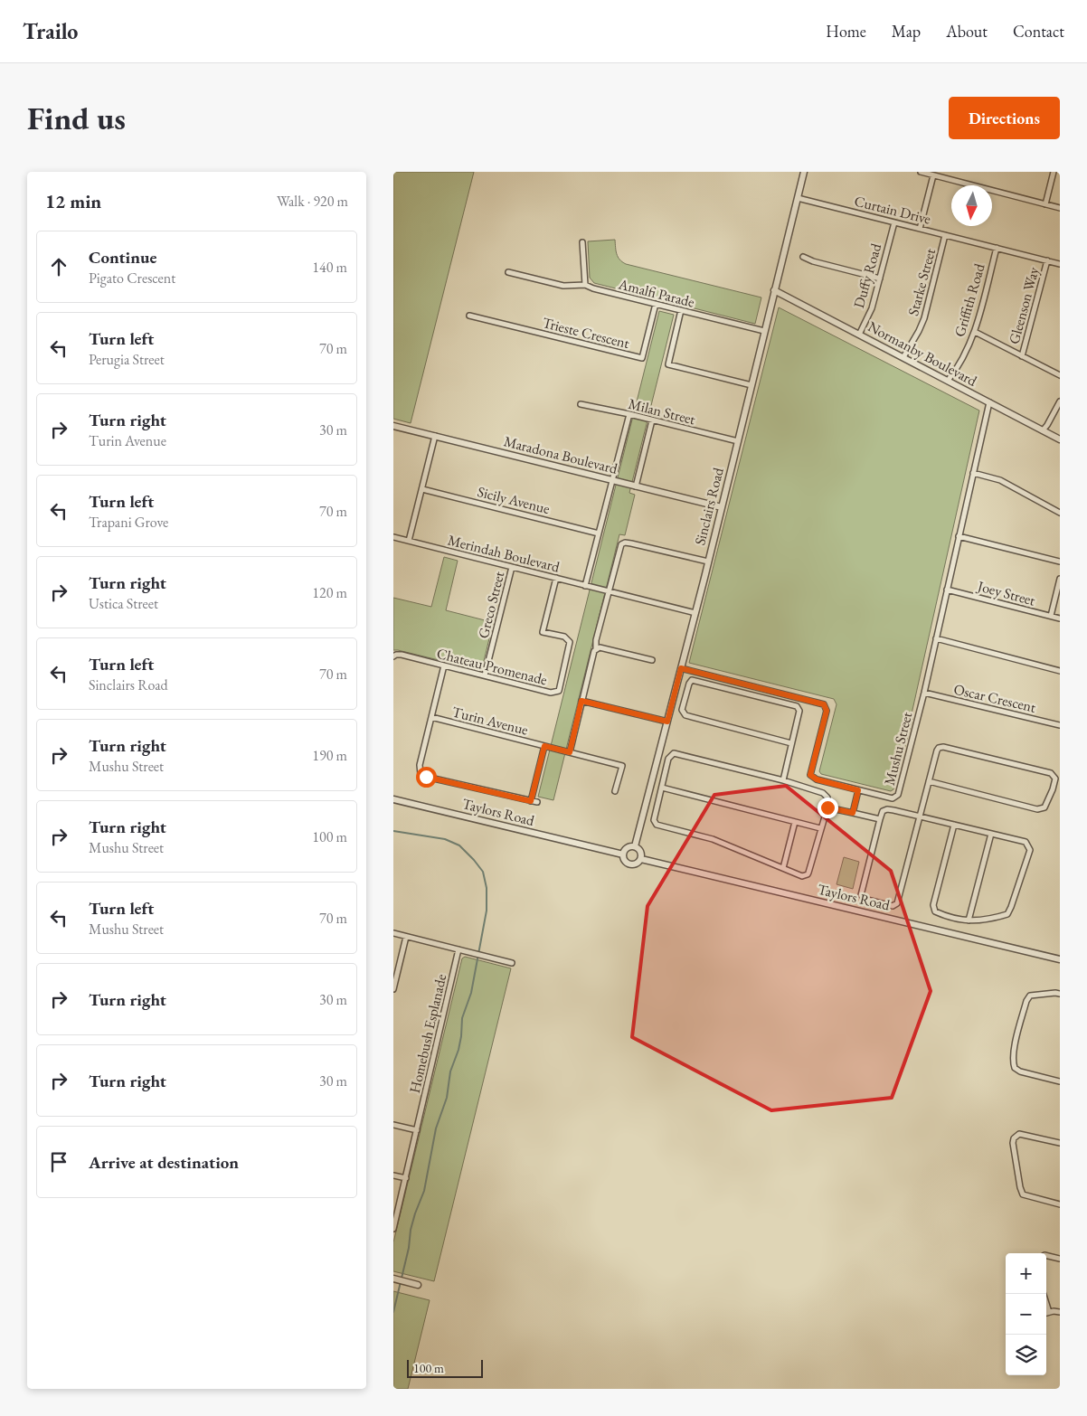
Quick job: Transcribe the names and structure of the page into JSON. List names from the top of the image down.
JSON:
{
  "streets": {
    "street": [
      "Curtain Drive",
      "Duffy Road",
      "Starke Street",
      "Amalfi Parade",
      "Griffith Road",
      "Gleenson Way",
      "Trieste Crescent",
      "Normanby Boulevard",
      "Milan Street",
      "Maradona Boulevard",
      "Sicily Avenue",
      "Sinclairs Road",
      "Merindah Boulevard",
      "Joey Street",
      "Greco Street",
      "Chateau Promenade",
      "Oscar Crescent",
      "Turin Avenue",
      "Mushu Street",
      "Taylors Road",
      "Homebush Esplanade"
    ]
  },
  "crossings": [
    ["Curtain Drive", "Duffy Road"],
    ["Curtain Drive", "Starke Street"],
    ["Curtain Drive", "Griffith Road"],
    ["Curtain Drive", "Gleenson Way"],
    ["Curtain Drive", "Sinclairs Road"],
    ["Duffy Road", "Normanby Boulevard"],
    ["Starke Street", "Normanby Boulevard"],
    ["Amalfi Parade", "Trieste Crescent"],
    ["Amalfi Parade", "Sinclairs Road"],
    ["Griffith Road", "Normanby Boulevard"],
    ["Normanby Boulevard", "Sinclairs Road"],
    ["Normanby Boulevard", "Mushu Street"],
    ["Milan Street", "Sinclairs Road"],
    ["Maradona Boulevard", "Sinclairs Road"],
    ["Sinclairs Road", "Merindah Boulevard"],
    ["Sinclairs Road", "Mushu Street"],
    ["Sinclairs Road", "Taylors Road"],
    ["Merindah Boulevard", "Greco Street"],
    ["Merindah Boulevard", "Chateau Promenade"],
    ["Joey Street", "Mushu Street"],
    ["Greco Street", "Chateau Promenade"],
    ["Oscar Crescent", "Mushu Street"]
  ],
  "scale_bar": "100 m",
  "north": "bottom",
  "page": {
    "header": "Trailo",
    "nav": [
      "Home",
      "Map",
      "About",
      "Contact"
    ],
    "buttons": "Directions",
    "title": "Find us",
    "heading": ["12 min", "Walk · 920 m"],
    "list": [
      ["Continue", "Pigato Crescent", "140 m"],
      ["Turn left", "Perugia Street", "70 m"],
      ["Turn right", "Turin Avenue", "30 m"],
      ["Turn left", "Trapani Grove", "70 m"],
      ["Turn right", "Ustica Street", "120 m"],
      ["Turn left", "Sinclairs Road", "70 m"],
      ["Turn right", "Mushu Street", "190 m"],
      ["Turn right", "Mushu Street", "100 m"],
      ["Turn left", "Mushu Street", "70 m"],
      ["Turn right", "30 m"],
      ["Turn right", "30 m"],
      "Arrive at destination"
    ],
    "map_buttons": ["+", "−"],
    "scale": "100 m"
  }
}
